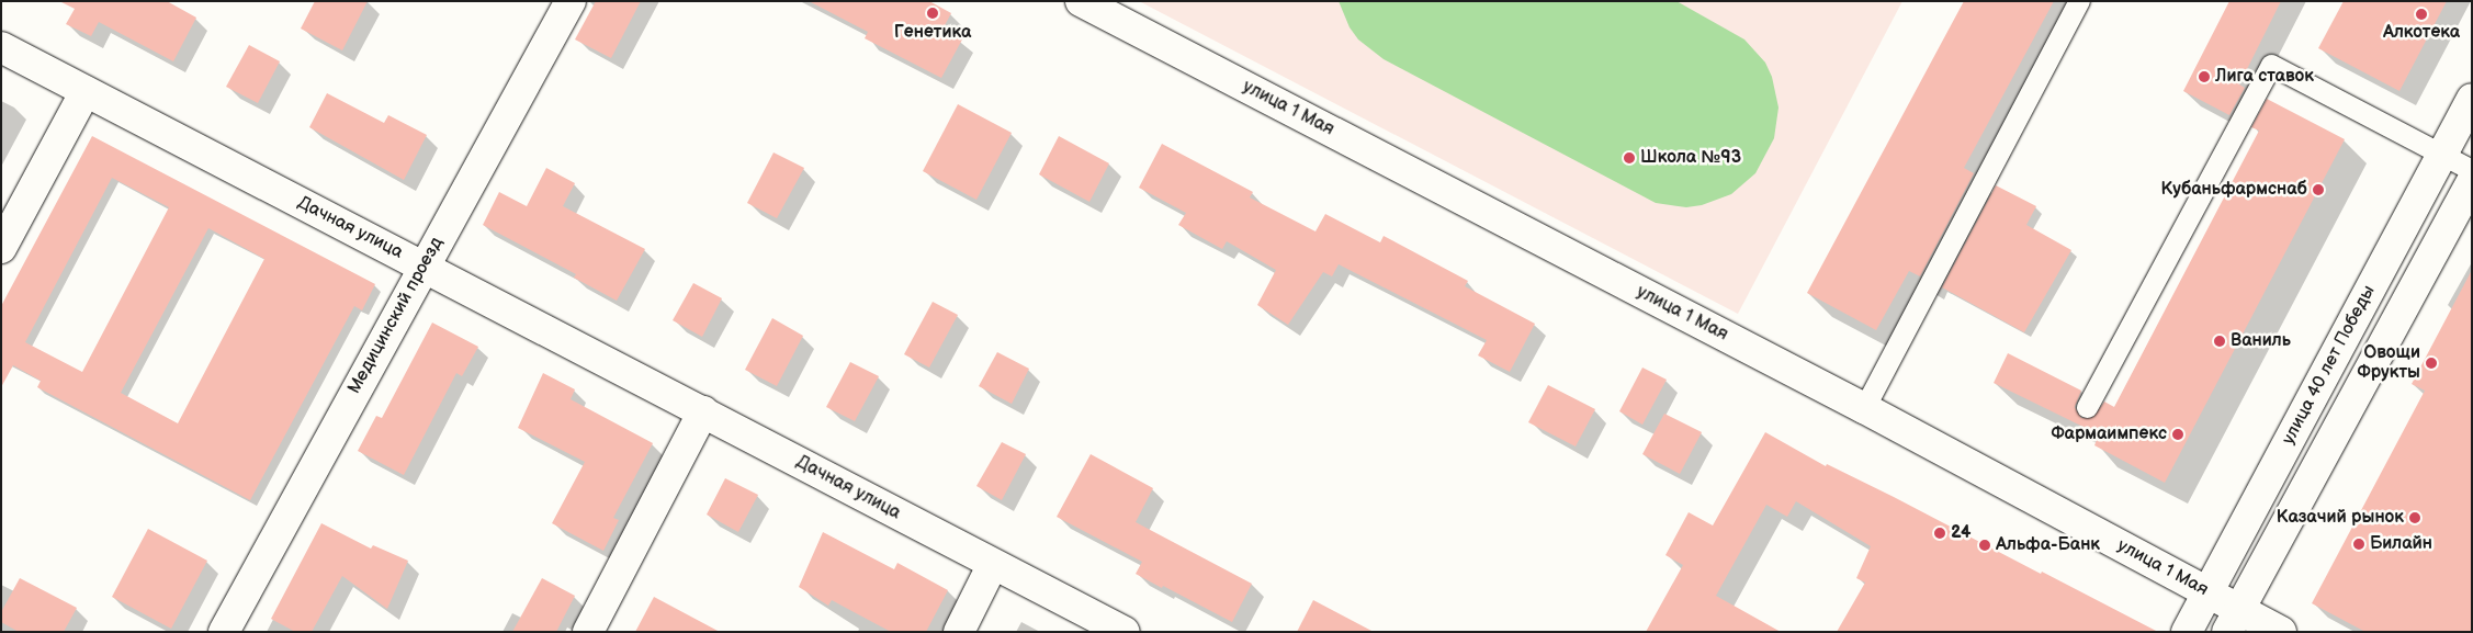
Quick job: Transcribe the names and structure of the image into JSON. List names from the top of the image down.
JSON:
{
  "streets": {
    "street": [
      "улица 1 Мая",
      "Дачная улица",
      "Медицинский проезд",
      "улица 40 лет Победы"
    ]
  },
  "crossings": [
    ["улица 1 Мая", "улица 40 лет Победы"],
    ["Дачная улица", "Медицинский проезд"]
  ],
  "places": [
    "Генетика",
    "Алкотека",
    "Лига ставок",
    "Школа №93",
    "Кубаньфармснаб",
    "Ваниль",
    "Овощи Фрукты",
    "Фармаимпекс",
    "Казачий рынок",
    "24",
    "Билайн",
    "Альфа-Банк"
  ]
}
